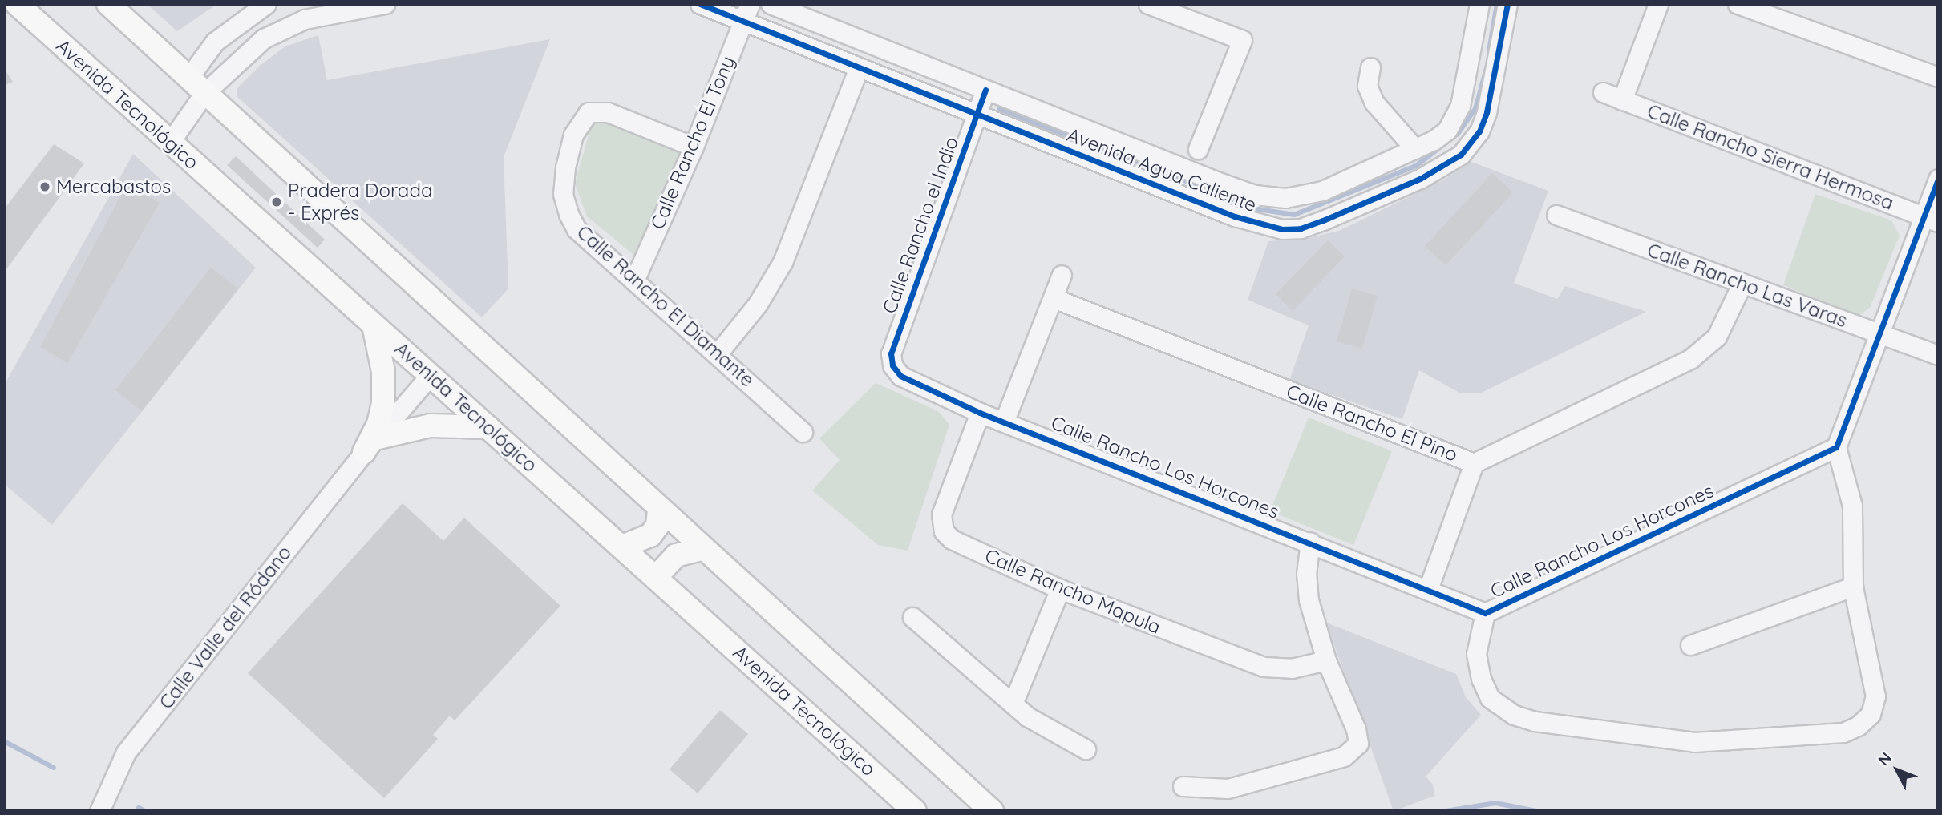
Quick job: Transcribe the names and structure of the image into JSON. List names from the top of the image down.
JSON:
{
  "streets": {
    "main road": ["Avenida Tecnológico"],
    "street": [
      "Calle Rancho El Tony",
      "Calle Rancho Sierra Hermosa",
      "Avenida Agua Caliente",
      "Calle Rancho el Indio",
      "Calle Rancho Las Varas",
      "Calle Rancho El Diamante",
      "Calle Rancho El Pino",
      "Calle Rancho Los Horcones",
      "Calle Rancho Mapula",
      "Calle Valle del Ródano"
    ]
  },
  "crossings": [
    ["Avenida Tecnológico", "Calle Valle del Ródano"],
    ["Calle Rancho El Tony", "Avenida Agua Caliente"],
    ["Calle Rancho El Tony", "Calle Rancho El Diamante"],
    ["Avenida Agua Caliente", "Calle Rancho el Indio"],
    ["Calle Rancho el Indio", "Calle Rancho Los Horcones"],
    ["Calle Rancho Las Varas", "Calle Rancho El Pino"],
    ["Calle Rancho Los Horcones", "Calle Rancho Mapula"]
  ],
  "places": ["Mercabastos", "Pradera Dorada - Exprés"],
  "north": "top left"
}
